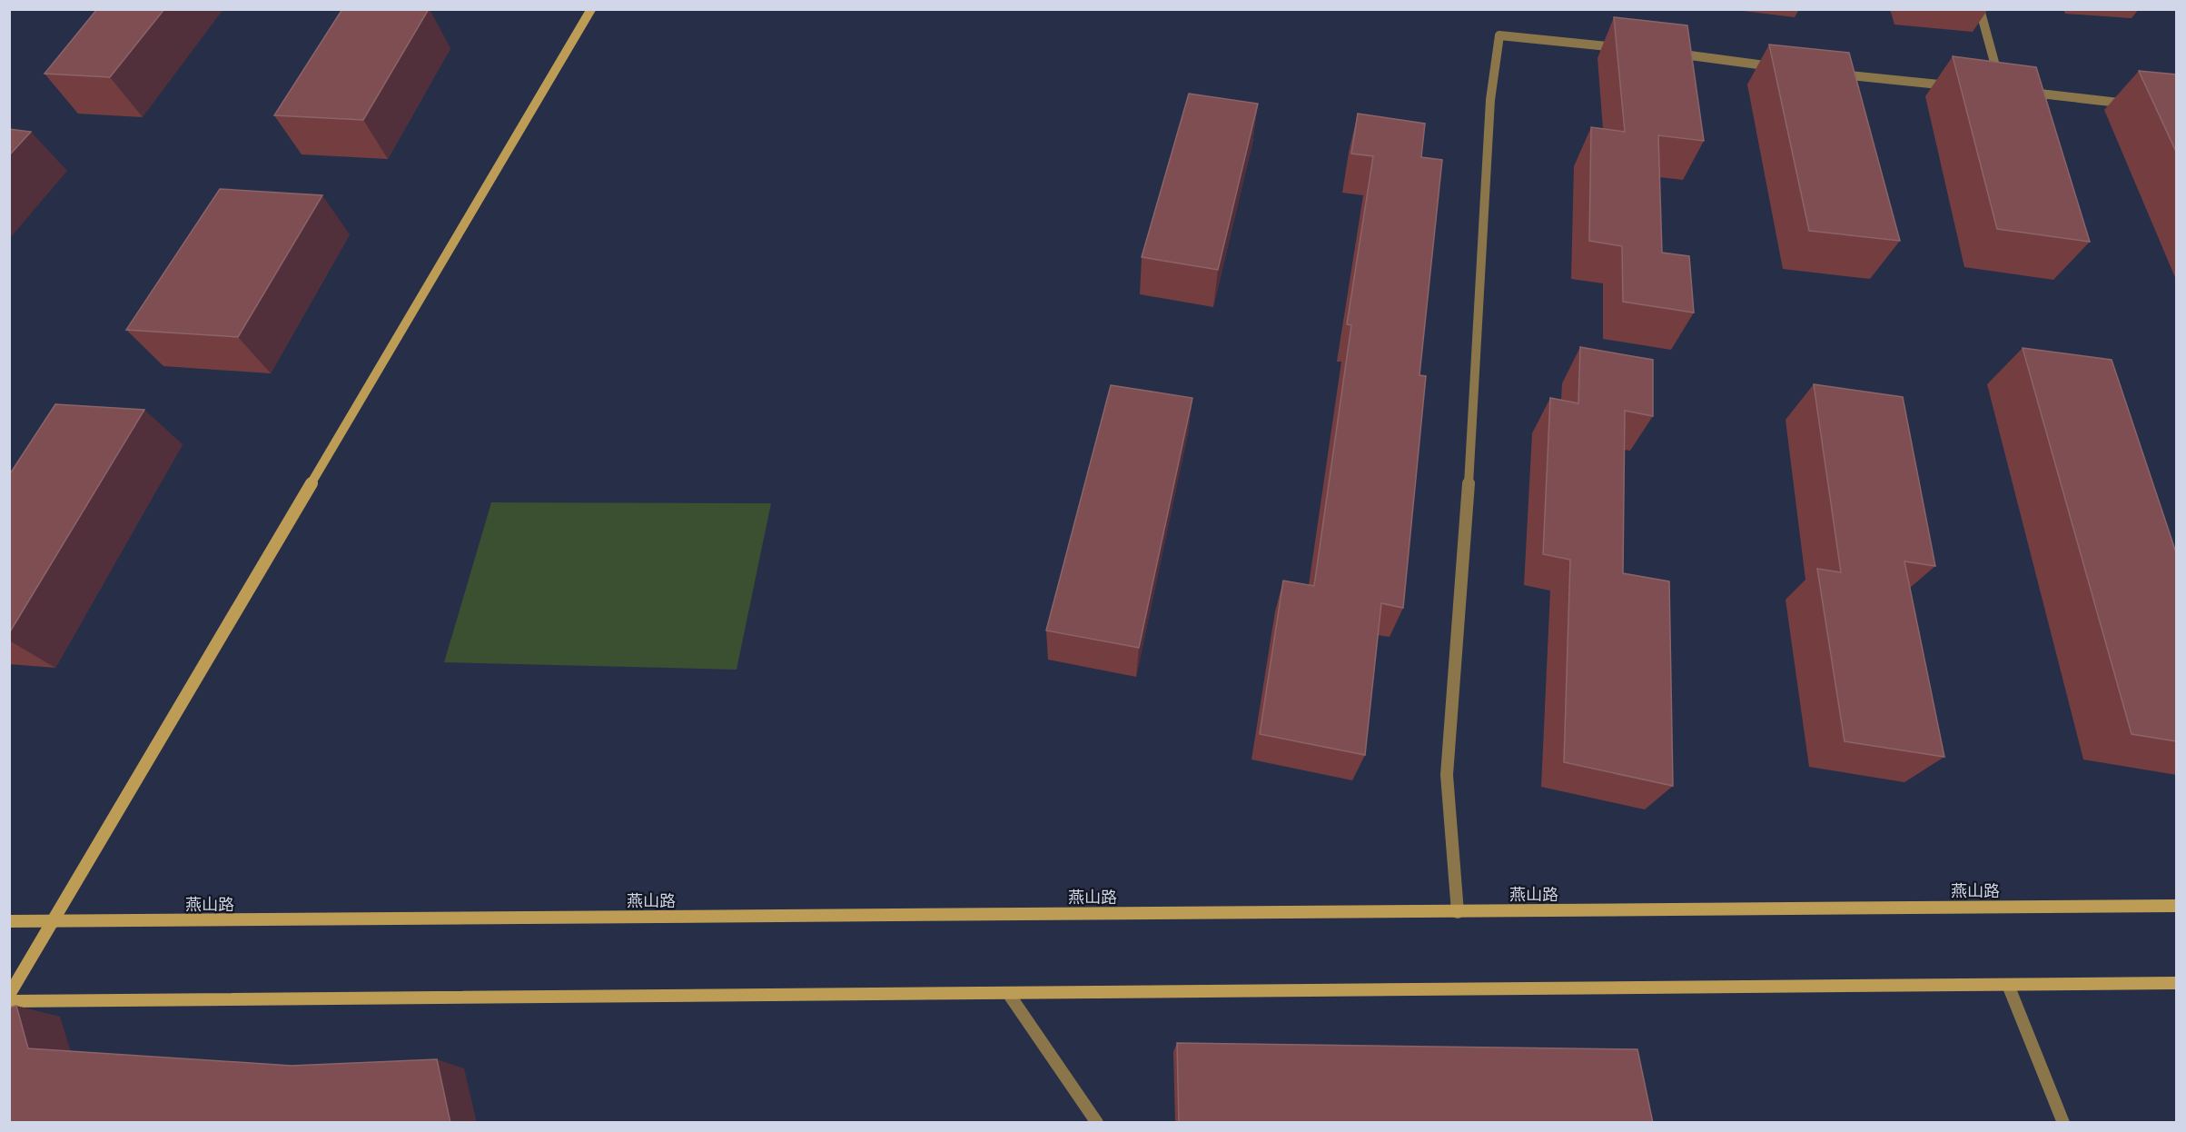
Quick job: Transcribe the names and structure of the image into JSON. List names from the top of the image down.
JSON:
{
  "streets": {
    "street": ["燕山路"]
  }
}
